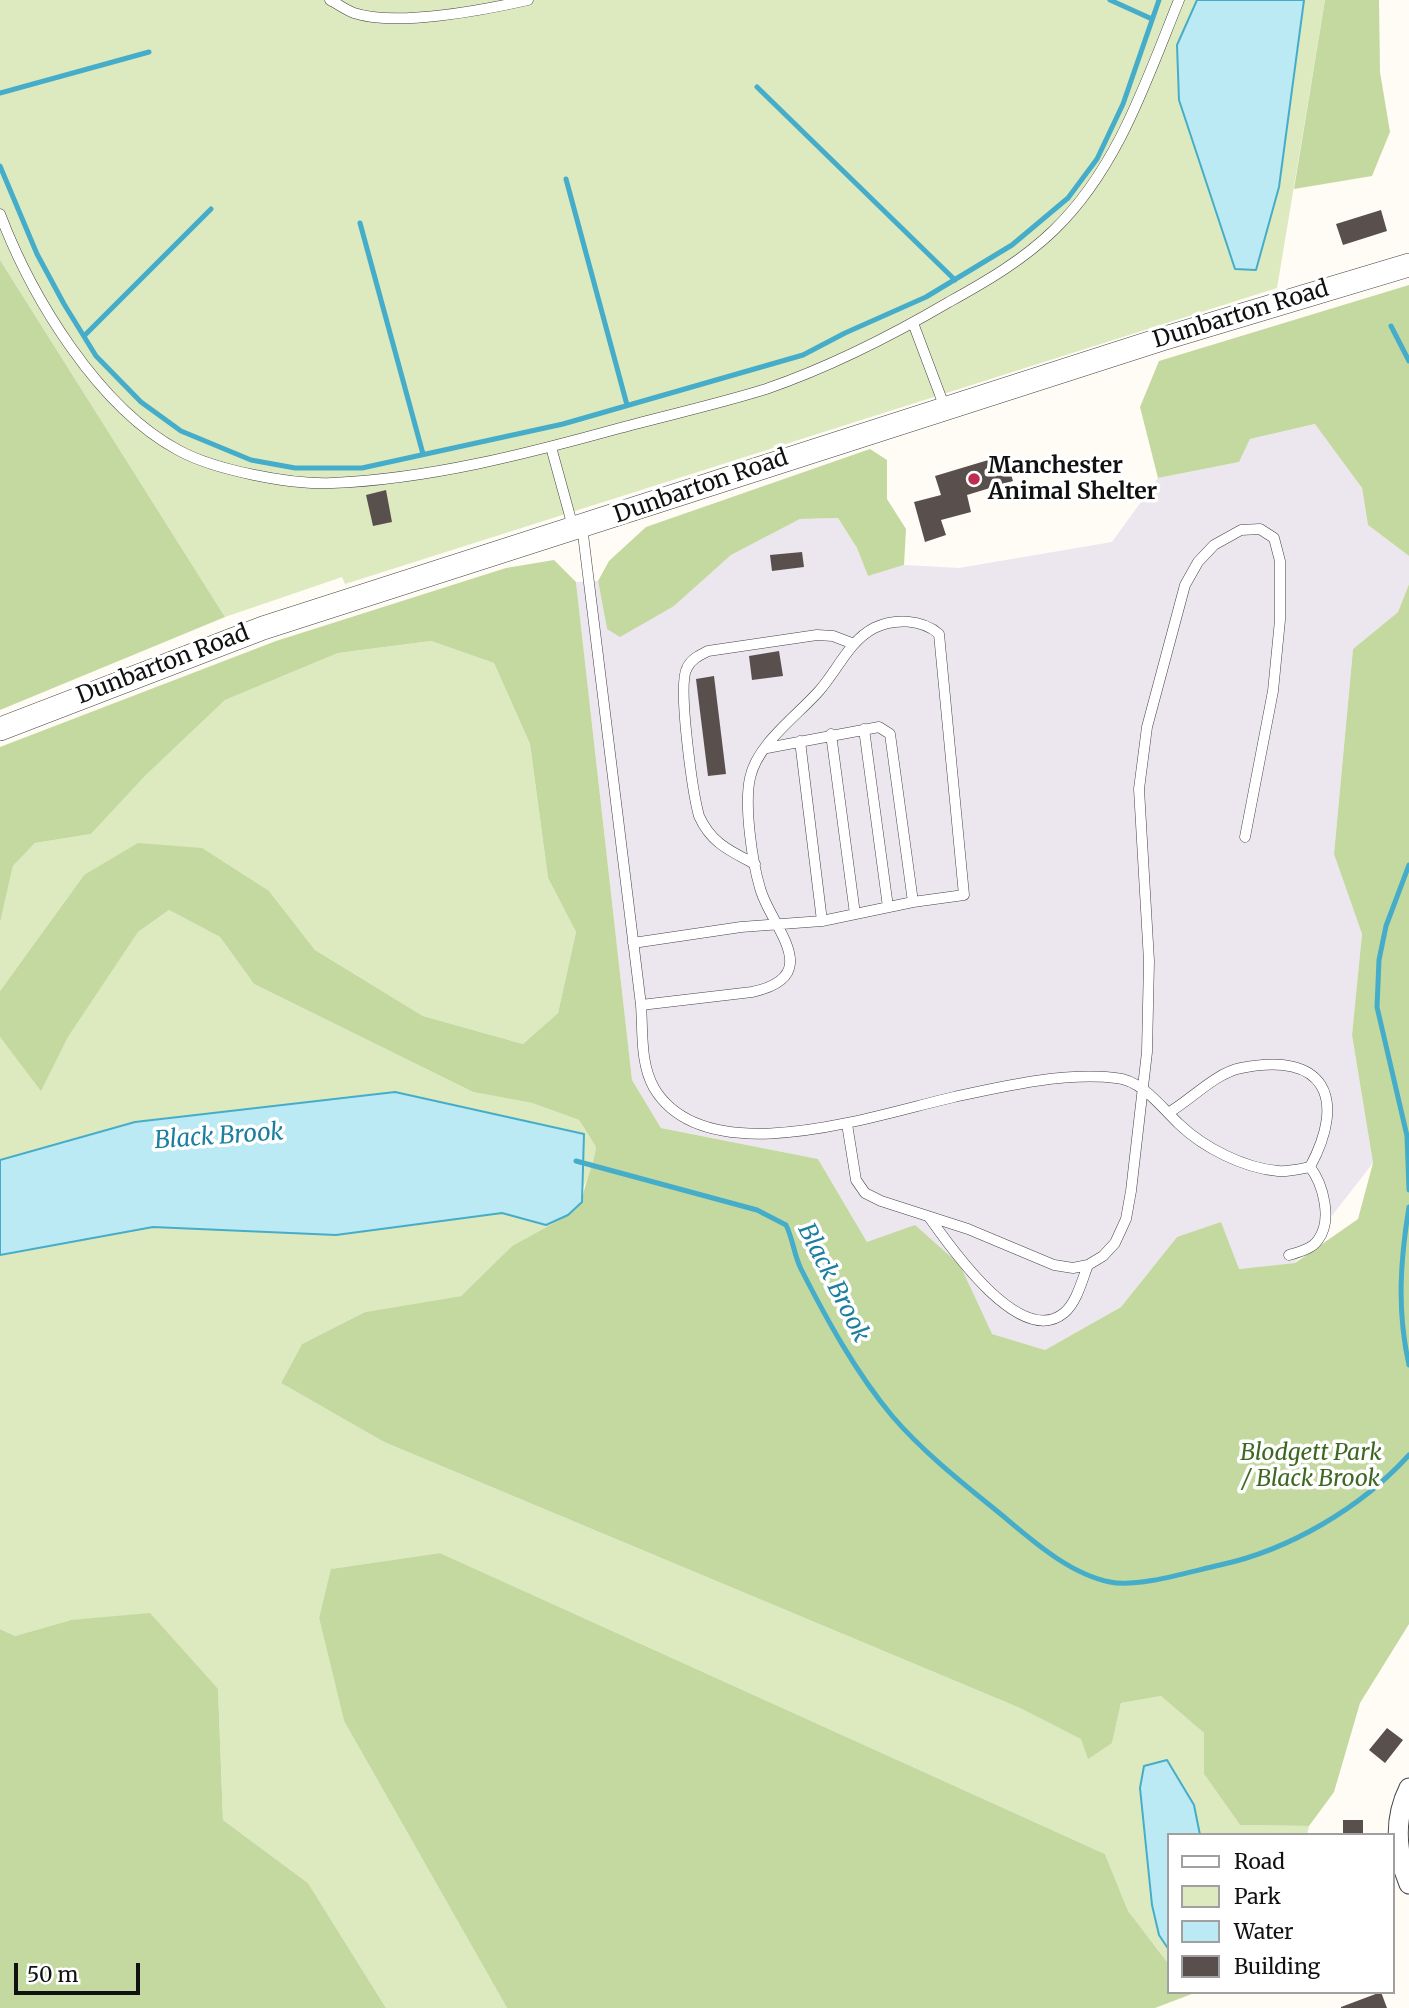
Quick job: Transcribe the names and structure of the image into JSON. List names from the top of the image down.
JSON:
{
  "streets": {
    "street": ["Dunbarton Road"]
  },
  "water": ["Black Brook"],
  "parks": ["Blodgett Park / Black Brook"],
  "places": ["Manchester Animal Shelter"],
  "legend": [
    "Road",
    "Park",
    "Water",
    "Building"
  ],
  "scale_bar": "50 m"
}
